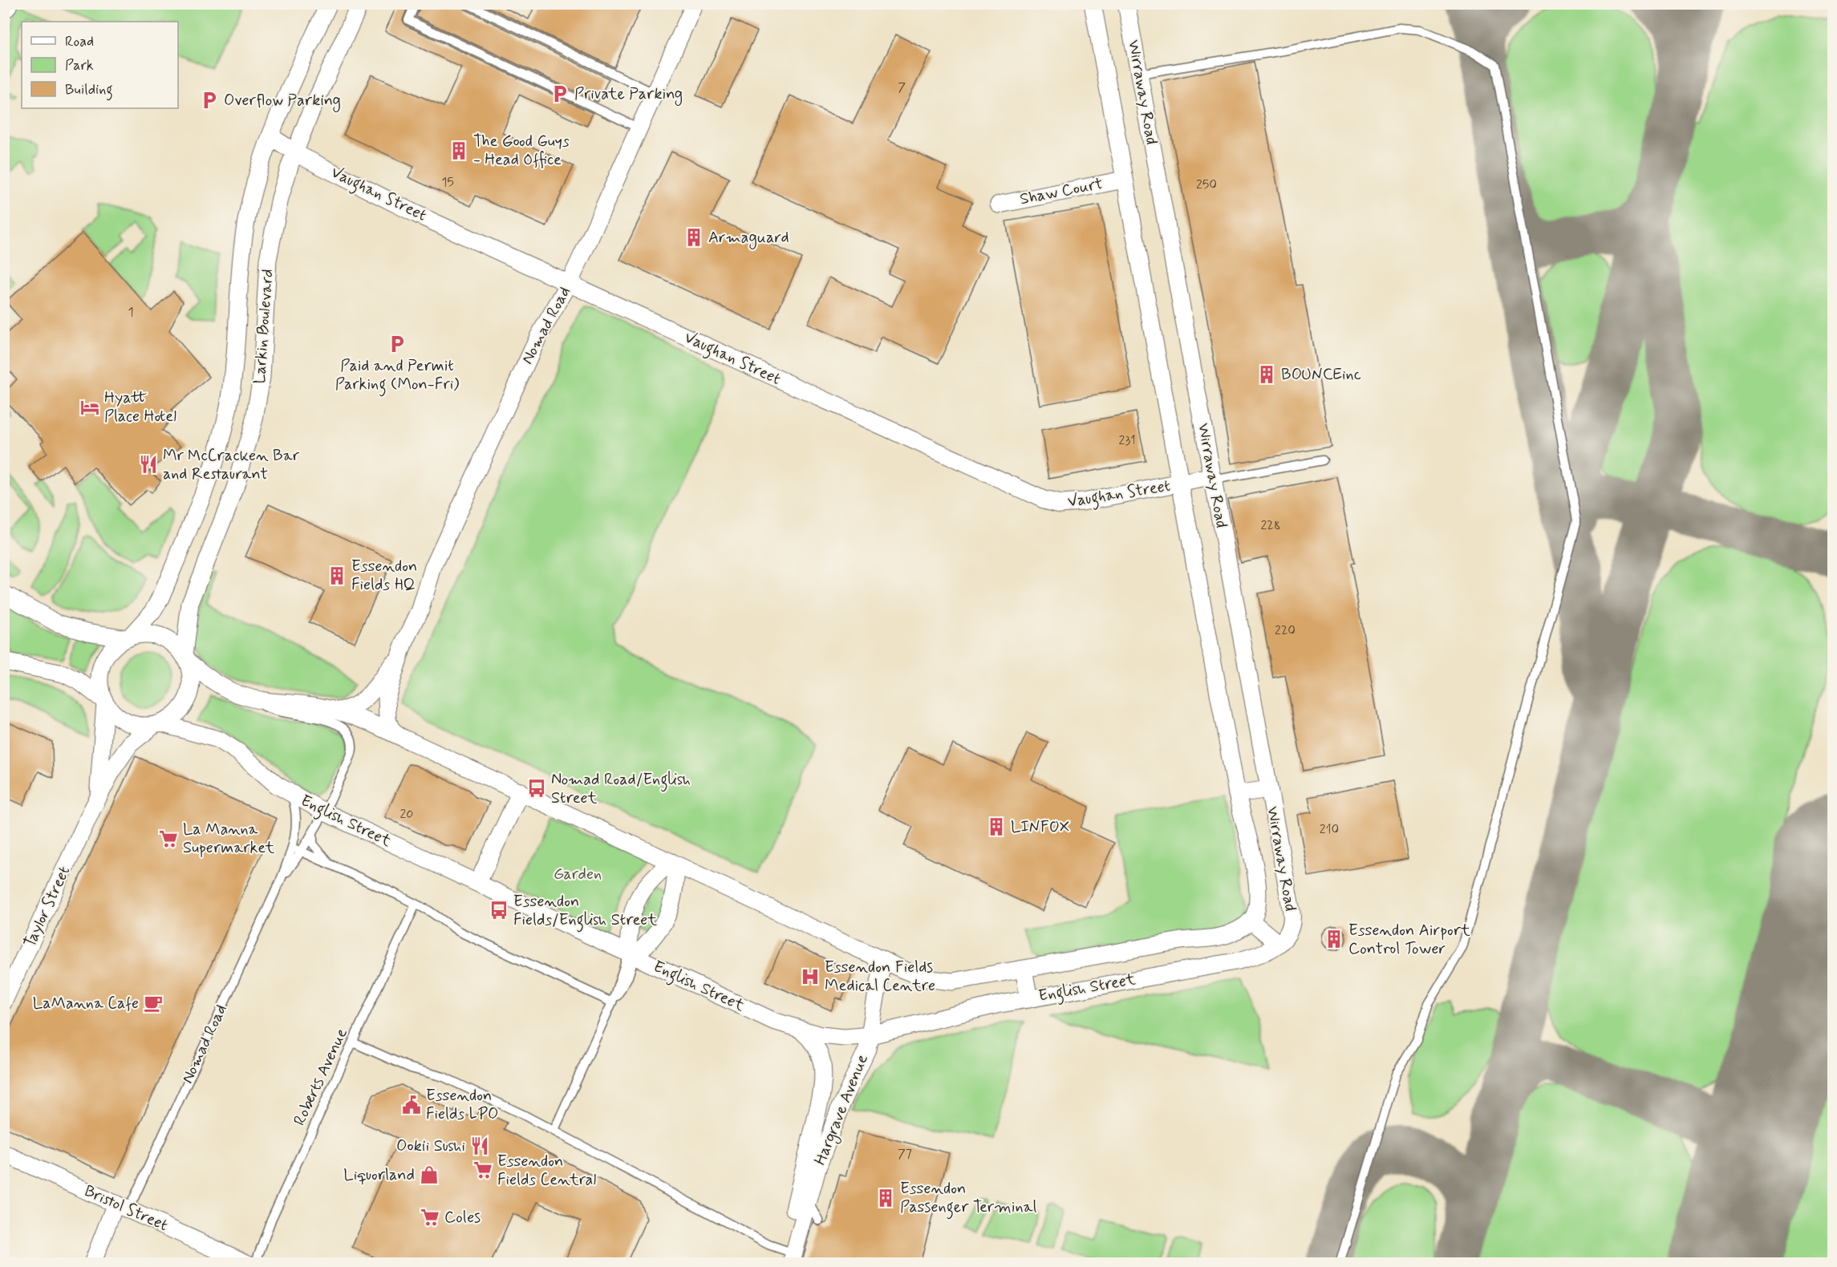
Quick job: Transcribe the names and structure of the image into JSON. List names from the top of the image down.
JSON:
{
  "streets": {
    "street": [
      "Wirraway Road",
      "Shaw Court",
      "Vaughan Street",
      "Nomad Road",
      "Larkin Boulevard",
      "English Street",
      "Taylor Street",
      "Hargrave Avenue",
      "Bristol Street"
    ],
    "lane": ["Roberts Avenue"]
  },
  "crossings": [
    ["Wirraway Road", "Shaw Court"],
    ["Wirraway Road", "Vaughan Street"],
    ["Wirraway Road", "English Street"],
    ["Vaughan Street", "Nomad Road"],
    ["Vaughan Street", "Larkin Boulevard"],
    ["Nomad Road", "English Street"],
    ["Nomad Road", "Bristol Street"],
    ["Larkin Boulevard", "English Street"],
    ["Larkin Boulevard", "Taylor Street"],
    ["English Street", "Taylor Street"],
    ["English Street", "Hargrave Avenue"]
  ],
  "parks": ["Garden"],
  "places": {
    "parking": ["Private Parking", "Overflow Parking", "Paid and Permit Parking (Mon-Fri)"],
    "building": [
      "The Good Guys - Head Office",
      "Armaguard",
      "BOUNCEinc",
      "Essendon Fields HQ",
      "LINFOX",
      "Essendon Airport Control Tower",
      "Essendon Passenger Terminal"
    ],
    "hotel": ["Hyatt Place Hotel"],
    "restaurant": ["Mr McCracken Bar and Restaurant", "Ookii Sushi"],
    "bus stop": ["Nomad Road/English Street", "Essendon Fields/English Street"],
    "supermarket": ["La Manna Supermarket", "Essendon Fields Central", "Coles"],
    "hospital": ["Essendon Fields Medical Centre"],
    "cafe": ["LaManna Cafe"],
    "public building": ["Essendon Fields LPO"],
    "shop": ["Liquorland"]
  },
  "house_numbers": [
    "7",
    "15",
    "250",
    "1",
    "231",
    "228",
    "220",
    "20",
    "210",
    "77"
  ],
  "legend": ["Road", "Park", "Building"]
}
